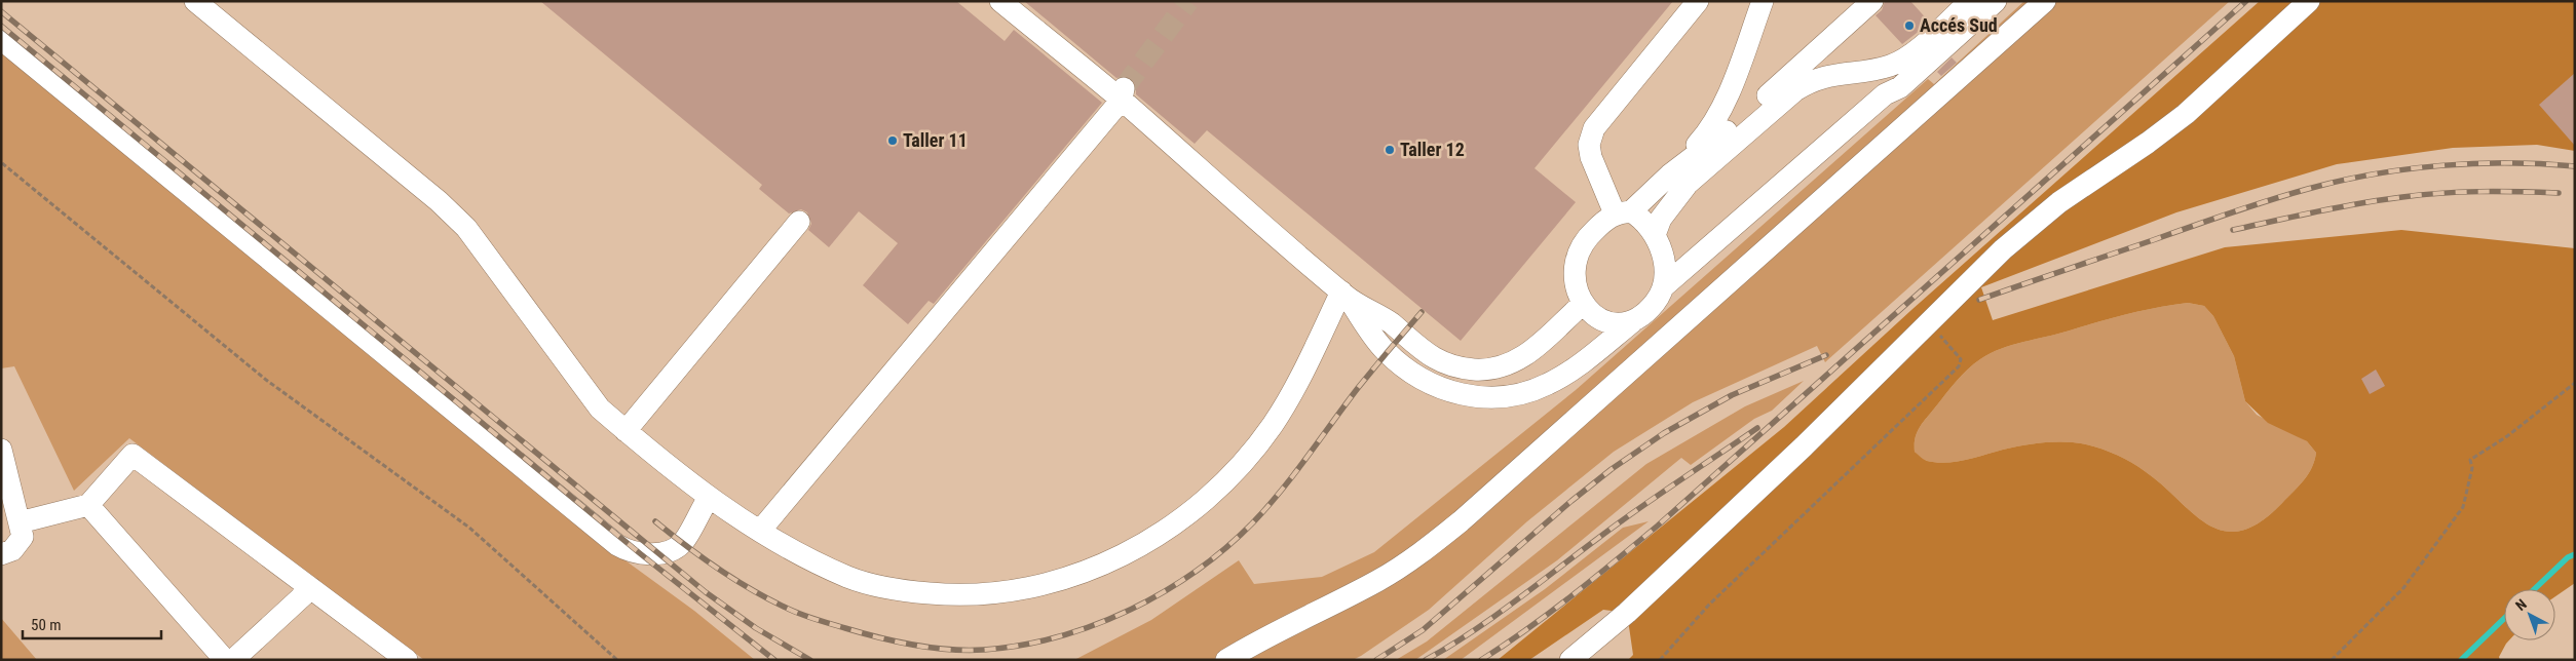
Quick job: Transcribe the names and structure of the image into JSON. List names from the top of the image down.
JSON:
{
  "places": ["Accés Sud", "Taller 11", "Taller 12"],
  "scale_bar": "50 m",
  "north": "top left"
}
